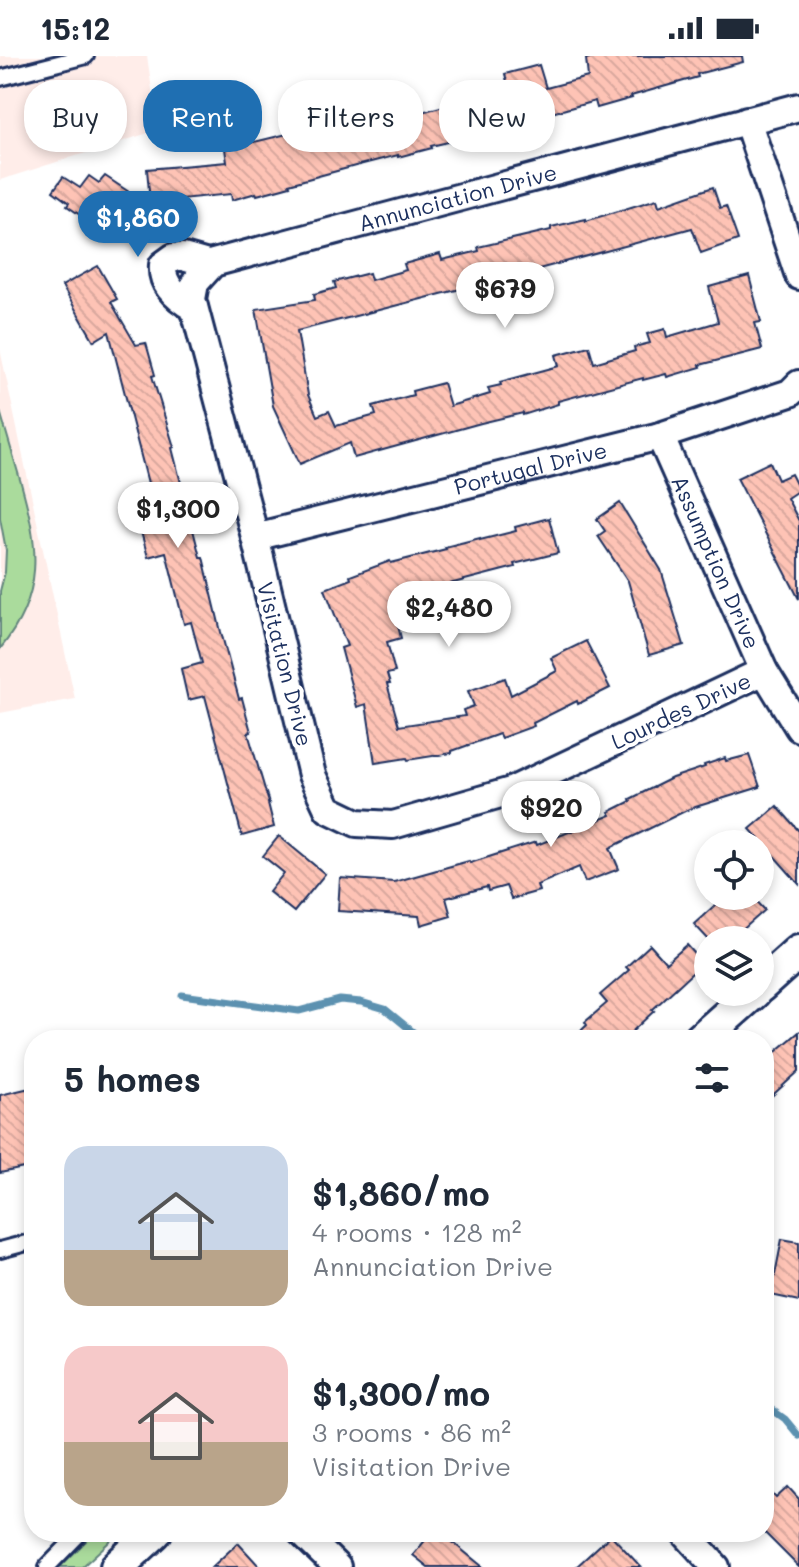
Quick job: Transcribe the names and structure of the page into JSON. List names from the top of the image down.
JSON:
{
  "streets": {
    "street": [
      "Annunciation Drive",
      "Portugal Drive",
      "Assumption Drive",
      "Visitation Drive",
      "Lourdes Drive"
    ]
  },
  "crossings": [
    ["Annunciation Drive", "Visitation Drive"],
    ["Portugal Drive", "Assumption Drive"],
    ["Portugal Drive", "Visitation Drive"],
    ["Assumption Drive", "Lourdes Drive"],
    ["Visitation Drive", "Lourdes Drive"]
  ],
  "page": {
    "status": "15:12",
    "chip": [
      "Buy",
      "Rent",
      "Filters",
      "New"
    ],
    "price": [
      "$1,860",
      "$679",
      "$1,300",
      "$2,480",
      "$920"
    ],
    "heading": "5 homes",
    "list": [
      {
        "name": "$1,860/mo",
        "note": "4 rooms · 128 m² · Annunciation Drive"
      },
      {
        "name": "$1,300/mo",
        "note": "3 rooms · 86 m² · Visitation Drive"
      }
    ]
  }
}
